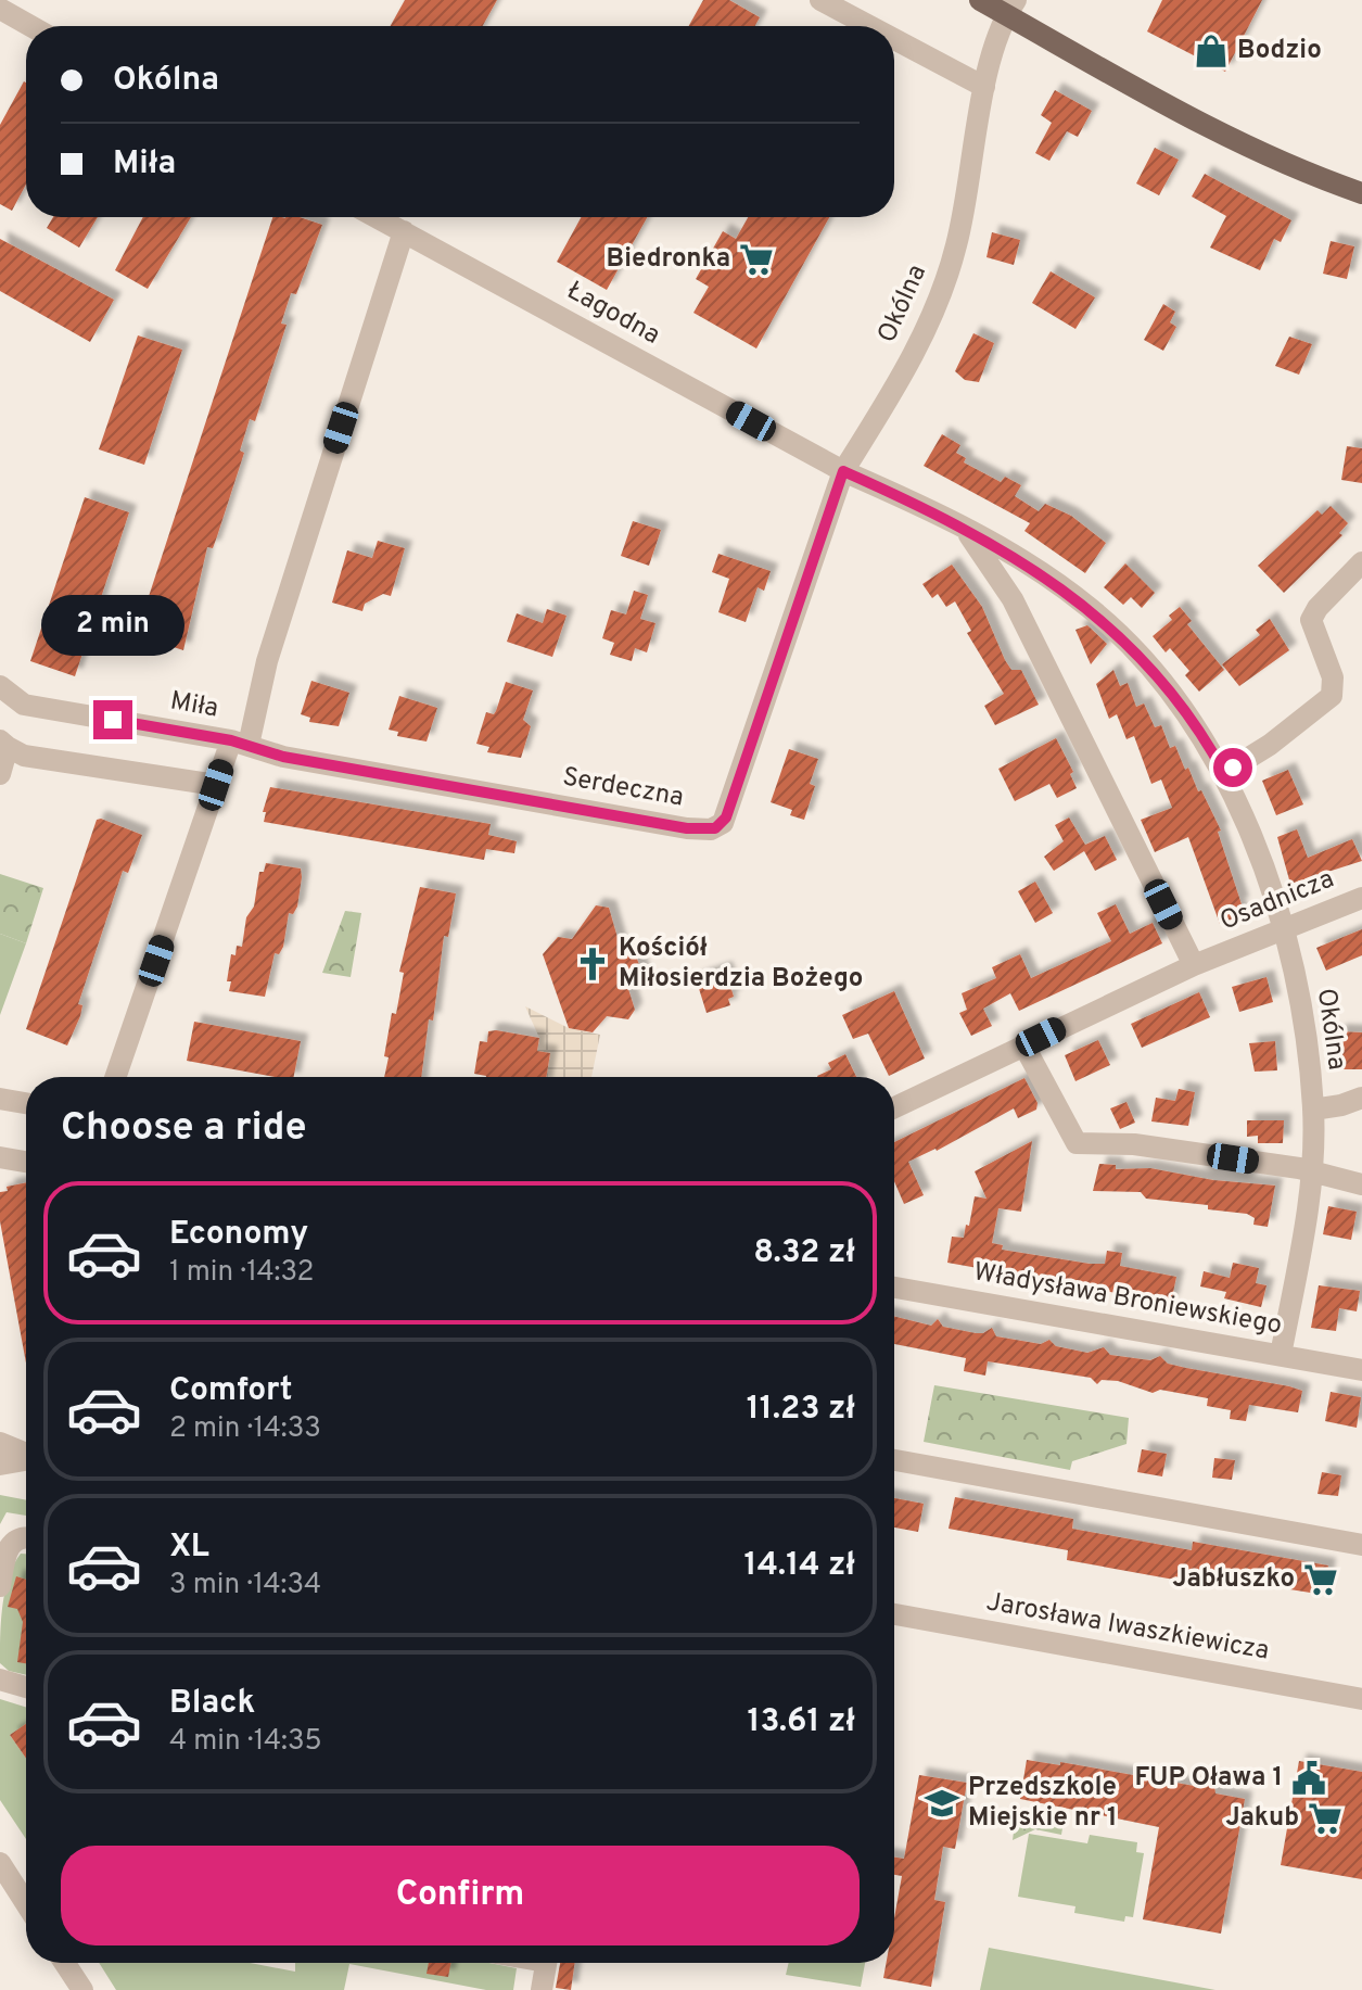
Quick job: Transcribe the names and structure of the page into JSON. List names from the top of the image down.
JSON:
{
  "streets": {
    "street": [
      "Okólna",
      "Łagodna",
      "Miła",
      "Serdeczna",
      "Osadnicza",
      "Władysława Broniewskiego",
      "Jarosława Iwaszkiewicza"
    ]
  },
  "crossings": [
    ["Okólna", "Łagodna"],
    ["Okólna", "Serdeczna"],
    ["Okólna", "Osadnicza"],
    ["Okólna", "Władysława Broniewskiego"],
    ["Łagodna", "Serdeczna"],
    ["Miła", "Serdeczna"]
  ],
  "places": {
    "shop": ["Bodzio"],
    "supermarket": ["Biedronka", "Jabłuszko", "Jakub"],
    "church": ["Kościół Miłosierdzia Bożego"],
    "public building": ["FUP Oława 1"],
    "school or university": ["Przedszkole Miejskie nr 1"]
  },
  "page": {
    "banner": ["Okólna", "Miła"],
    "bubble": "2 min",
    "heading": "Choose a ride",
    "list": [
      {
        "name": "Economy",
        "note": "1 min · 14:32",
        "value": "8.32 zł"
      },
      {
        "name": "Comfort",
        "note": "2 min · 14:33",
        "value": "11.23 zł"
      },
      {
        "name": "XL",
        "note": "3 min · 14:34",
        "value": "14.14 zł"
      },
      {
        "name": "Black",
        "note": "4 min · 14:35",
        "value": "13.61 zł"
      }
    ],
    "buttons": "Confirm"
  }
}
